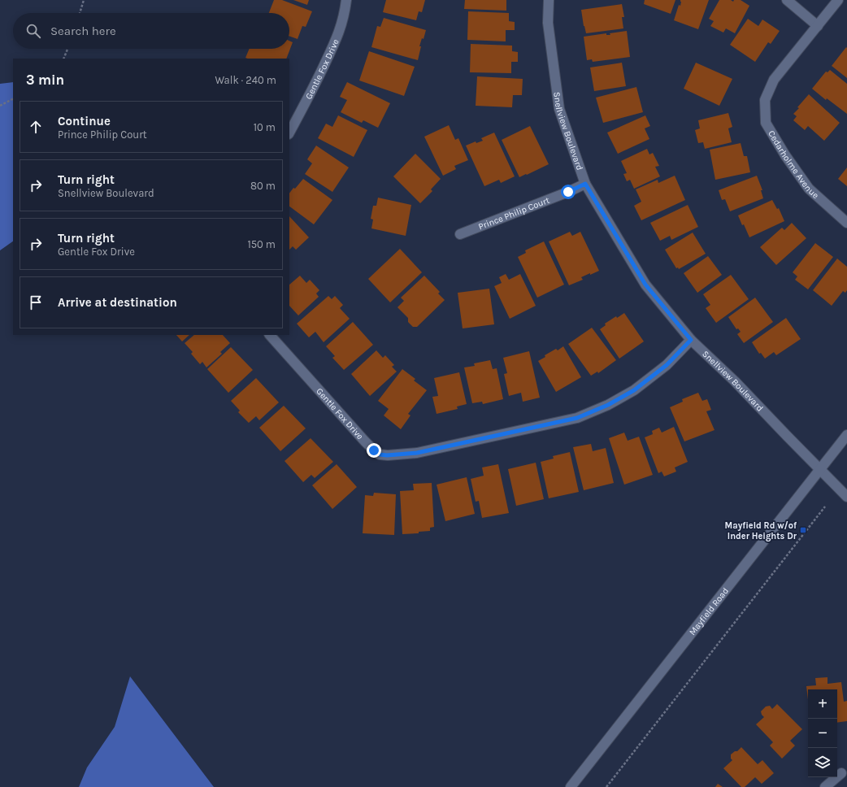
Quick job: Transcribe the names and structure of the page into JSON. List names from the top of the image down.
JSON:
{
  "streets": {
    "street": [
      "Gentle Fox Drive",
      "Snellview Boulevard",
      "Cedarholme Avenue",
      "Prince Philip Court",
      "Mayfield Road"
    ]
  },
  "crossings": [
    ["Gentle Fox Drive", "Snellview Boulevard"],
    ["Snellview Boulevard", "Prince Philip Court"],
    ["Snellview Boulevard", "Mayfield Road"]
  ],
  "places": {
    "transit": ["Mayfield Rd w/of Inder Heights Dr"]
  },
  "page": {
    "search": "Search here",
    "heading": ["3 min", "Walk · 240 m"],
    "list": [
      ["Continue", "Prince Philip Court", "10 m"],
      ["Turn right", "Snellview Boulevard", "80 m"],
      ["Turn right", "Gentle Fox Drive", "150 m"],
      "Arrive at destination"
    ],
    "map_buttons": ["+", "−"]
  }
}
